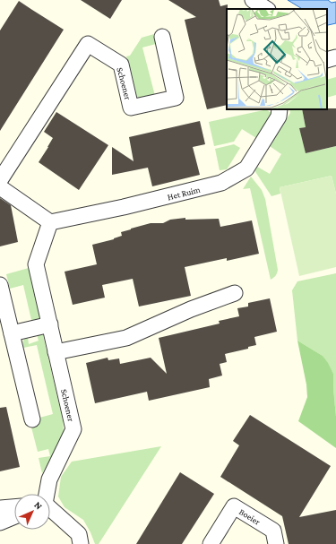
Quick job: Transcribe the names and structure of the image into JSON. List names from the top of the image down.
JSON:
{
  "streets": {
    "street": ["Schoener", "Het Ruim", "Boeier"]
  },
  "crossings": [
    ["Schoener", "Het Ruim"]
  ],
  "north": "top right"
}
